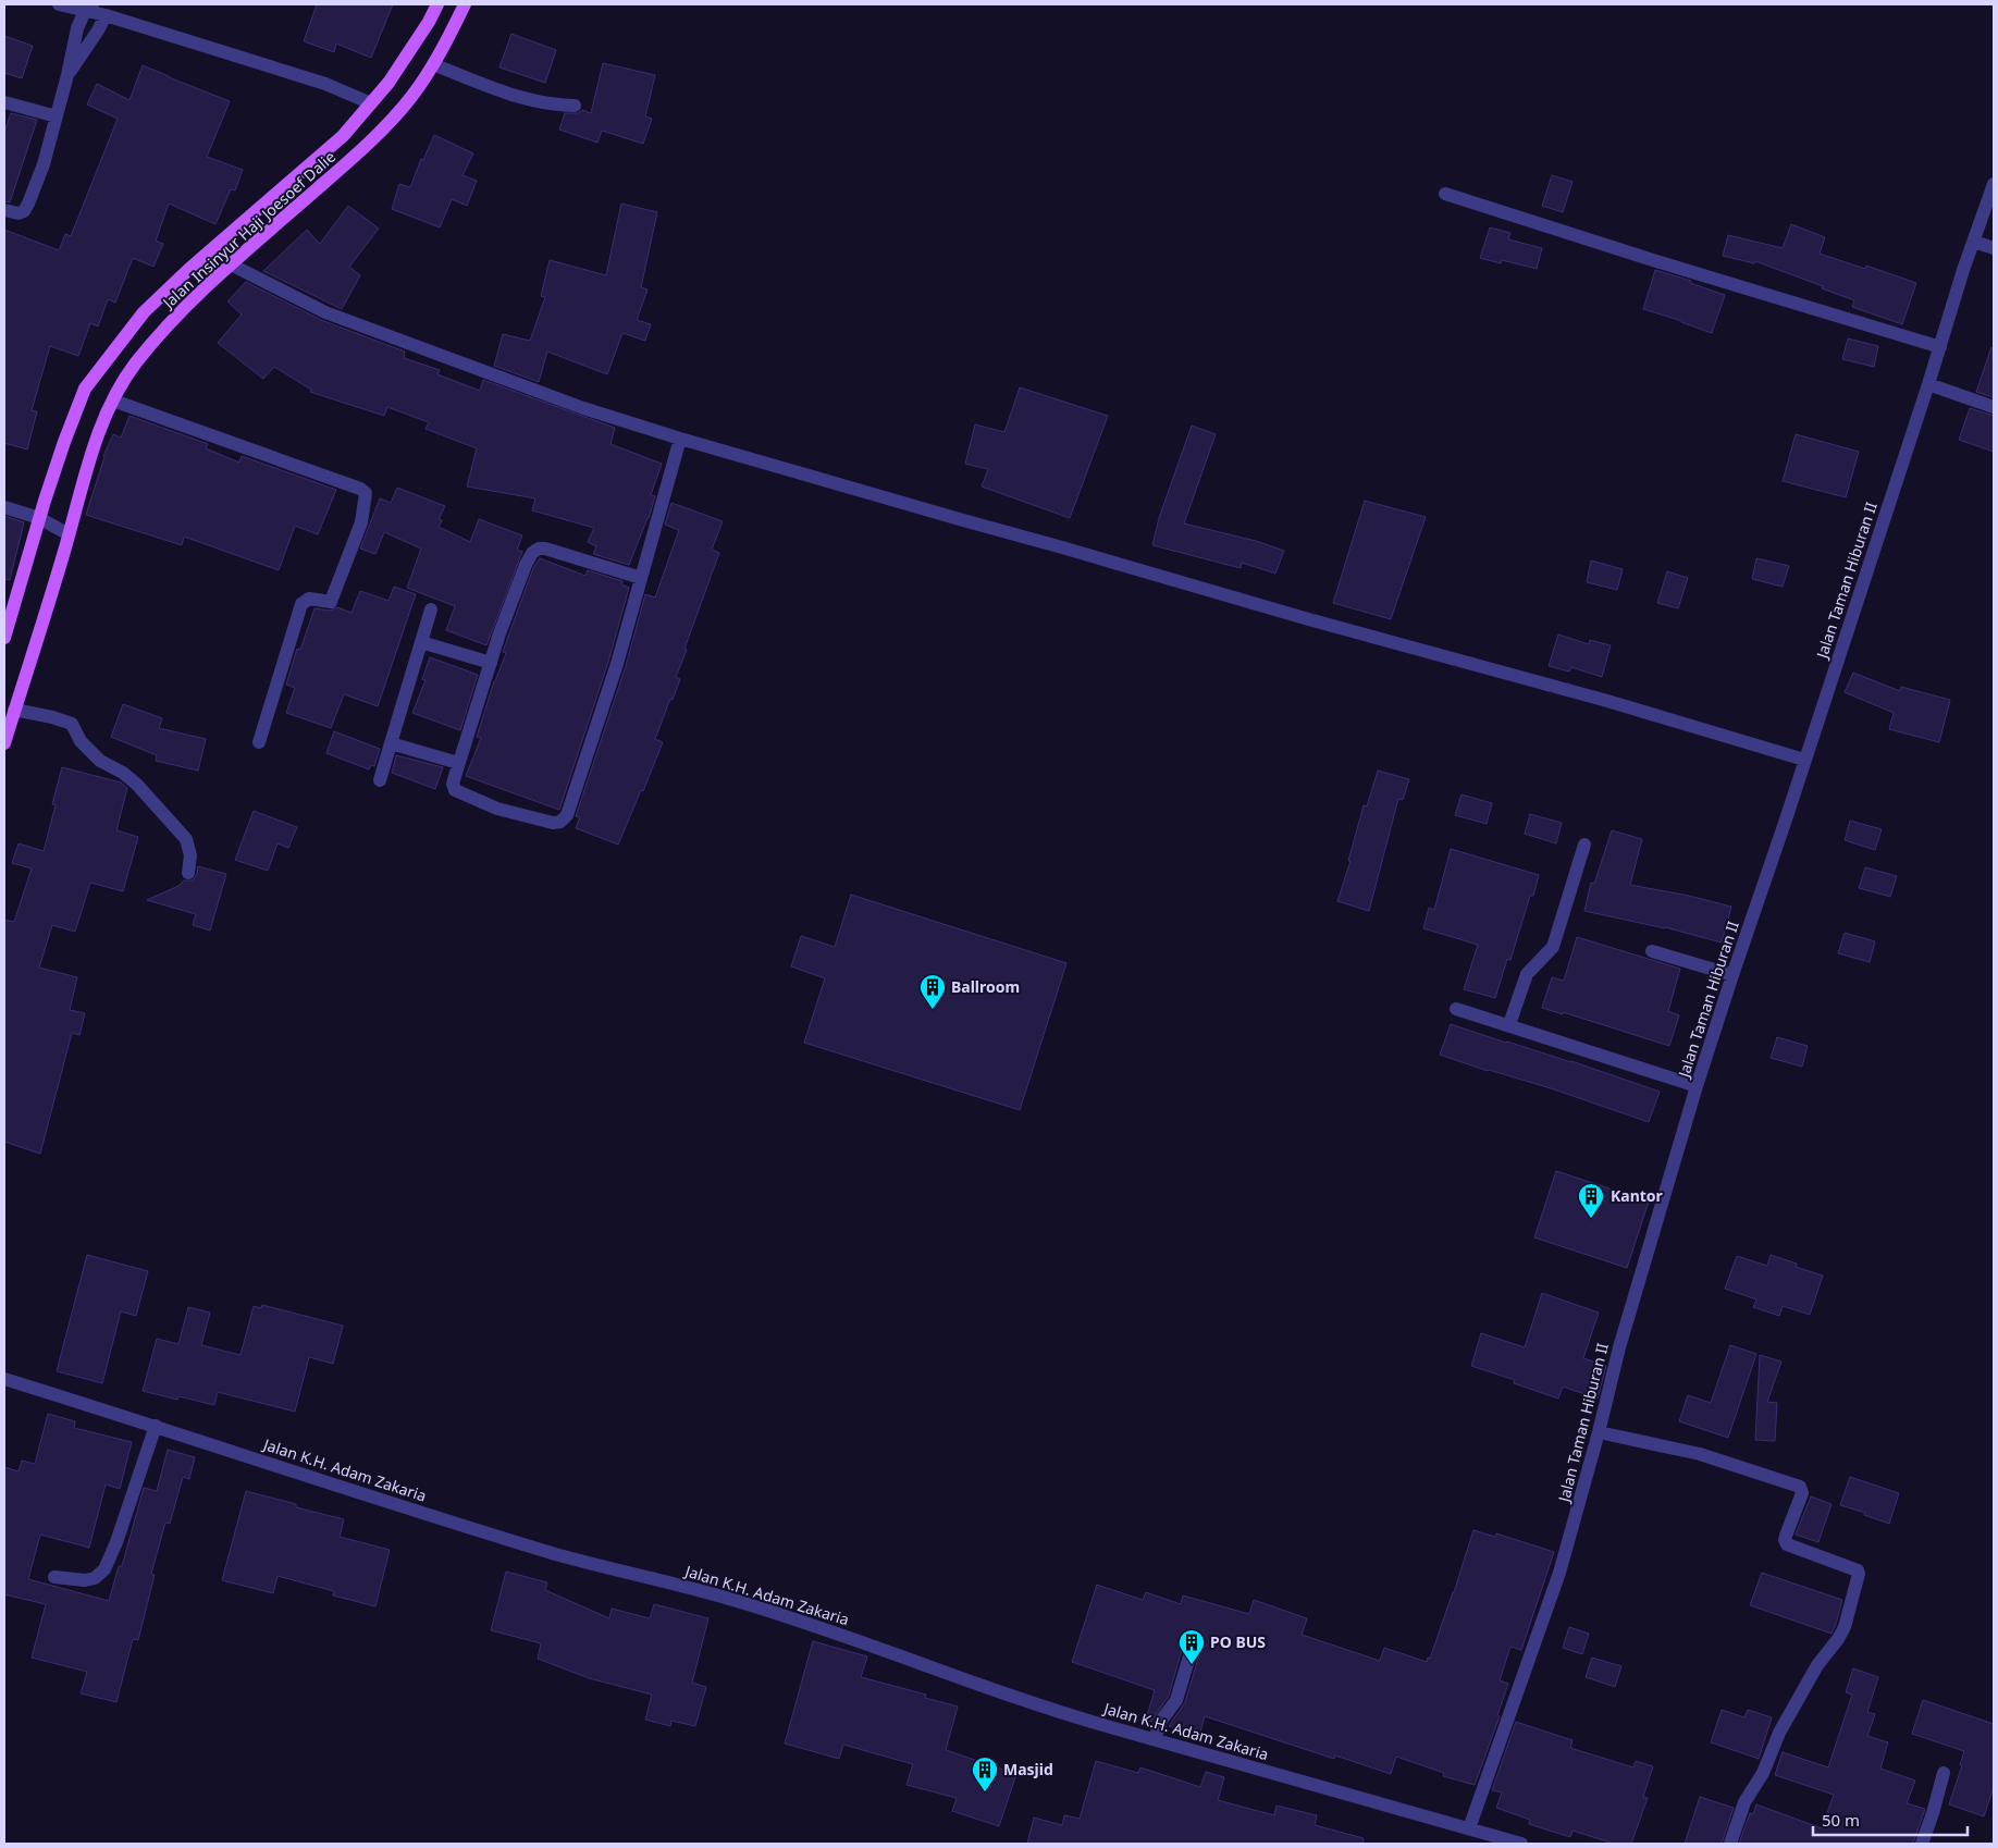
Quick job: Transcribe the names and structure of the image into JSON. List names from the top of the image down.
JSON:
{
  "streets": {
    "main road": ["Jalan Insinyur Haji Joesoef Dalie"],
    "street": ["Jalan Taman Hiburan II", "Jalan K.H. Adam Zakaria"]
  },
  "crossings": [
    ["Jalan Taman Hiburan II", "Jalan K.H. Adam Zakaria"]
  ],
  "places": {
    "building": [
      "Ballroom",
      "Kantor",
      "PO BUS",
      "Masjid"
    ]
  },
  "scale_bar": "50 m"
}
